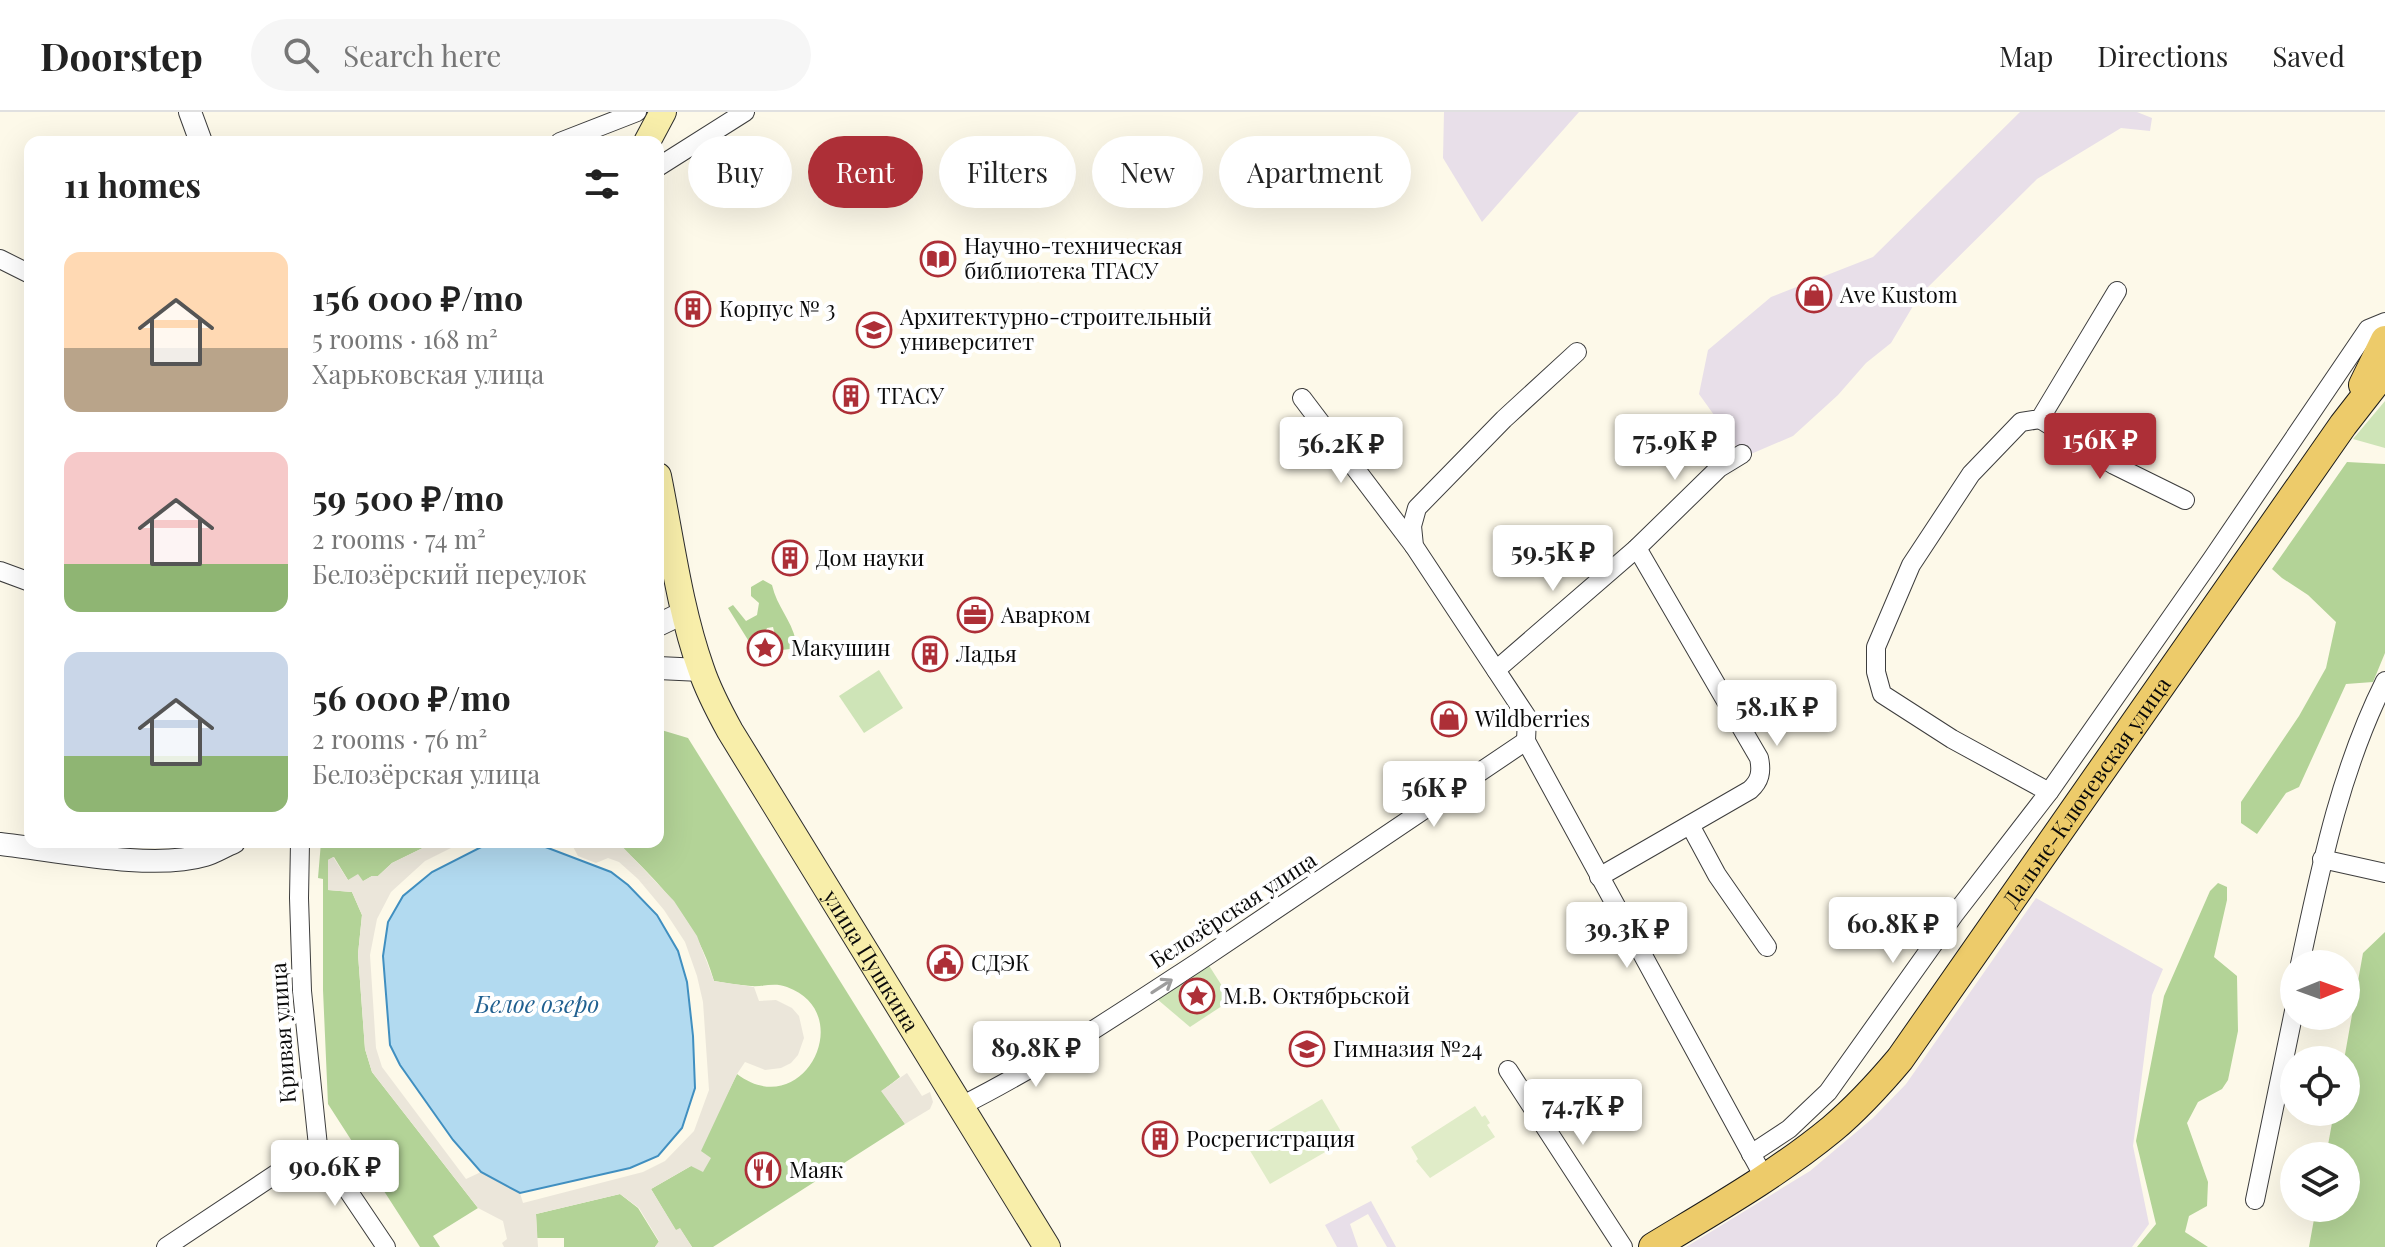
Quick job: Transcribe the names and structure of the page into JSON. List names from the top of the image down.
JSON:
{
  "streets": {
    "main road": ["Дальне-Ключевская улица", "улица Пушкина"],
    "street": ["Белозёрская улица", "Кривая улица"]
  },
  "crossings": [
    ["Белозёрская улица", "улица Пушкина"]
  ],
  "one_way": ["Белозёрская улица"],
  "water": ["Белое озеро"],
  "places": {
    "library": ["Научно-техническая библиотека ТГАСУ"],
    "shop": ["Ave Kustom", "Wildberries"],
    "building": [
      "Корпус № 3",
      "ТГАСУ",
      "Дом науки",
      "Ладья",
      "Росрегистрация"
    ],
    "school or university": ["Архитектурно-строительный университет", "Гимназия №24"],
    "office": ["Аварком"],
    "place": ["Макушин", "М.В. Октябрьской"],
    "public building": ["СДЭК"],
    "restaurant": ["Маяк"]
  },
  "north": "right",
  "page": {
    "header": "Doorstep",
    "search": "Search here",
    "nav": ["Map", "Directions", "Saved"],
    "chip": [
      "Buy",
      "Rent",
      "Filters",
      "New",
      "Apartment"
    ],
    "heading": "11 homes",
    "list": [
      {
        "name": "156 000 ₽/mo",
        "note": "5 rooms · 168 m² · Харьковская улица"
      },
      {
        "name": "59 500 ₽/mo",
        "note": "2 rooms · 74 m² · Белозёрский переулок"
      },
      {
        "name": "56 000 ₽/mo",
        "note": "2 rooms · 76 m² · Белозёрская улица"
      }
    ],
    "price": [
      "156K ₽",
      "75.9K ₽",
      "56.2K ₽",
      "59.5K ₽",
      "58.1K ₽",
      "56K ₽",
      "60.8K ₽",
      "39.3K ₽",
      "89.8K ₽",
      "74.7K ₽",
      "90.6K ₽"
    ]
  }
}
